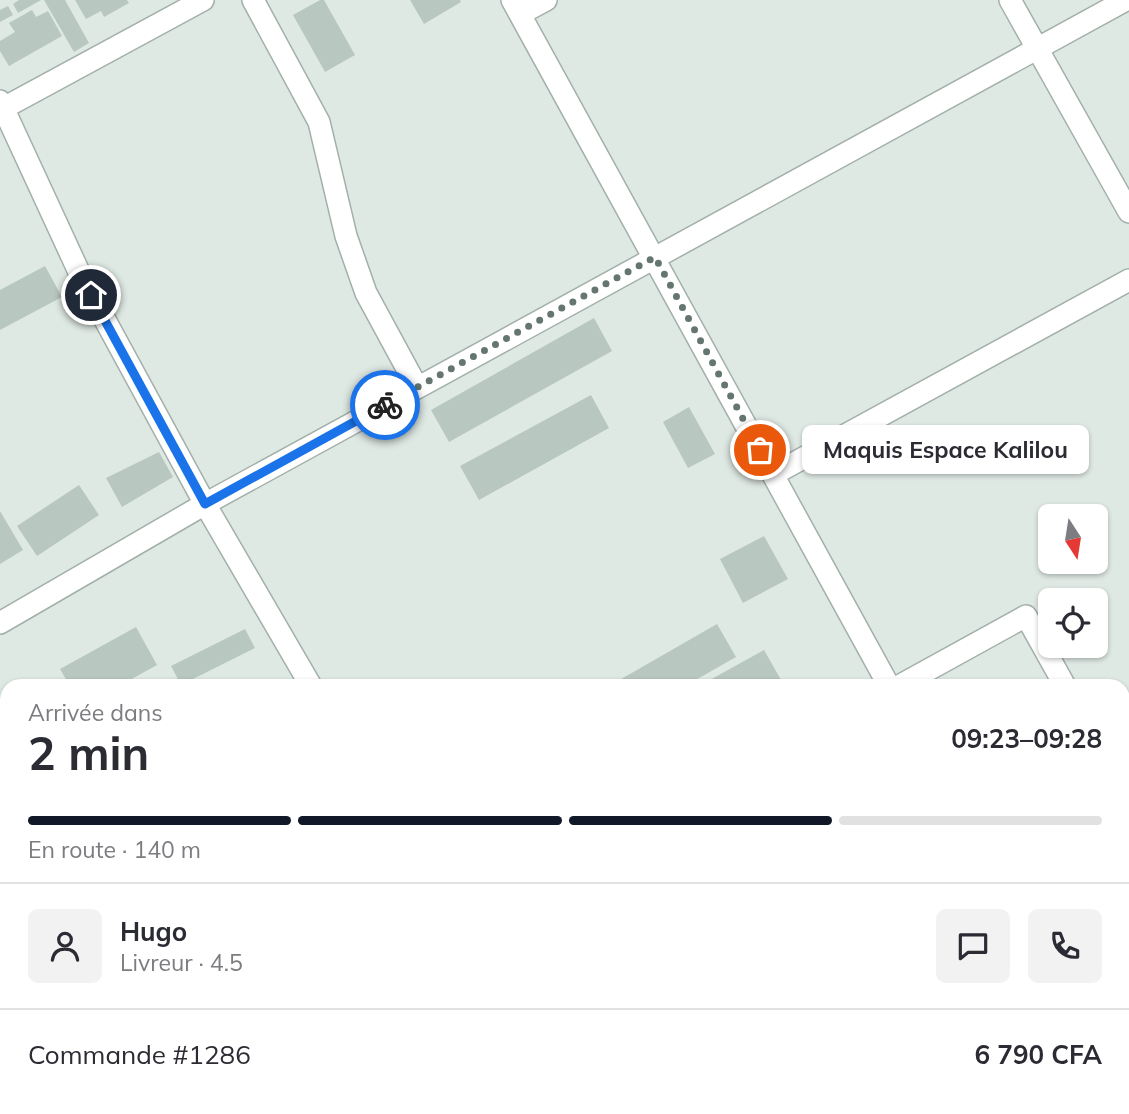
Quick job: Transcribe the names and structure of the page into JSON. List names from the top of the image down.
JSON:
{
  "places": ["Maquis Espace Kalilou"],
  "north": "bottom",
  "page": {
    "bubble": "Maquis Espace Kalilou",
    "heading": ["2 min", "Arrivée dans", "09:23–09:28"],
    "panel": [
      "Hugo",
      "Livreur · 4.5",
      "Commande #1286",
      "6 790 CFA"
    ],
    "bar": "En route · 140 m"
  }
}
